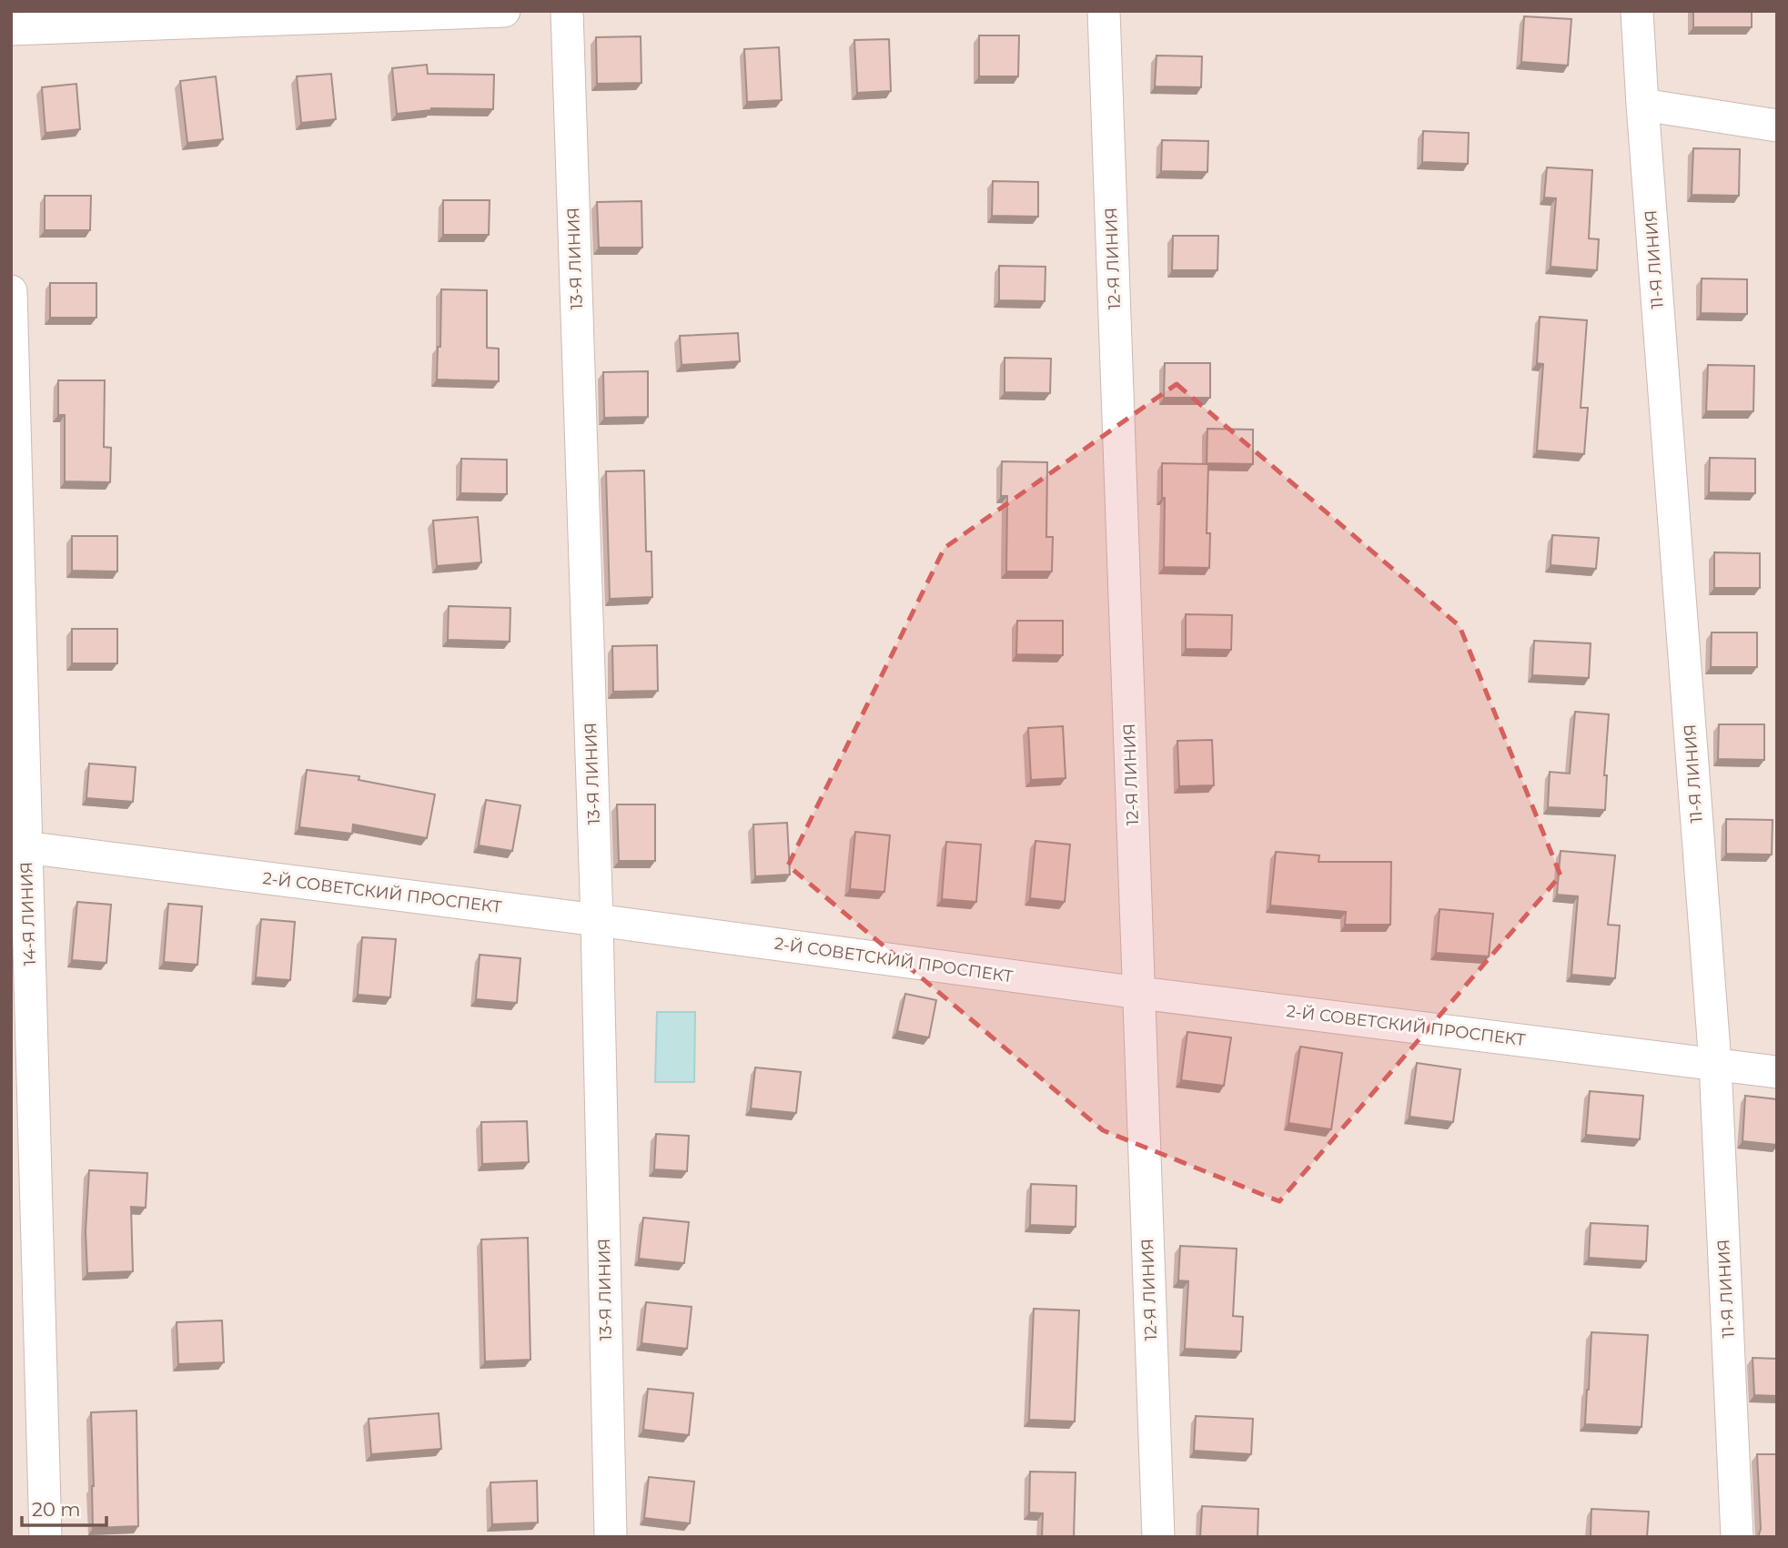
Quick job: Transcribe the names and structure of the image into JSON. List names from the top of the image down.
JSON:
{
  "streets": {
    "street": [
      "13-Я ЛИНИЯ",
      "12-Я ЛИНИЯ",
      "11-Я ЛИНИЯ",
      "2-Й СОВЕТСКИЙ ПРОСПЕКТ",
      "14-Я ЛИНИЯ"
    ]
  },
  "crossings": [
    ["13-Я ЛИНИЯ", "2-Й СОВЕТСКИЙ ПРОСПЕКТ"],
    ["12-Я ЛИНИЯ", "2-Й СОВЕТСКИЙ ПРОСПЕКТ"],
    ["11-Я ЛИНИЯ", "2-Й СОВЕТСКИЙ ПРОСПЕКТ"],
    ["2-Й СОВЕТСКИЙ ПРОСПЕКТ", "14-Я ЛИНИЯ"]
  ],
  "scale_bar": "20 m"
}
